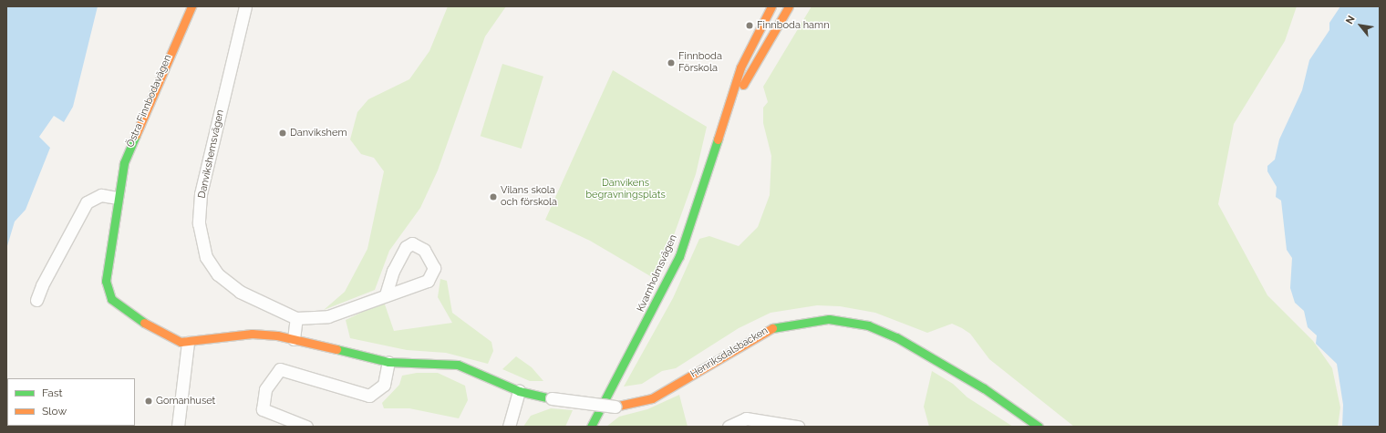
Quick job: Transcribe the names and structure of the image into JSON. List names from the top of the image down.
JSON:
{
  "streets": {
    "street": [
      "Östra Finnbodavägen",
      "Danvikshemsvägen",
      "Kvarnholmsvägen",
      "Henriksdalsbacken"
    ]
  },
  "parks": ["Danvikens begravningsplats"],
  "places": [
    "Finnboda hamn",
    "Finnboda Förskola",
    "Danvikshem",
    "Vilans skola och förskola",
    "Gomanhuset"
  ],
  "legend": ["Fast", "Slow"],
  "north": "top left"
}
